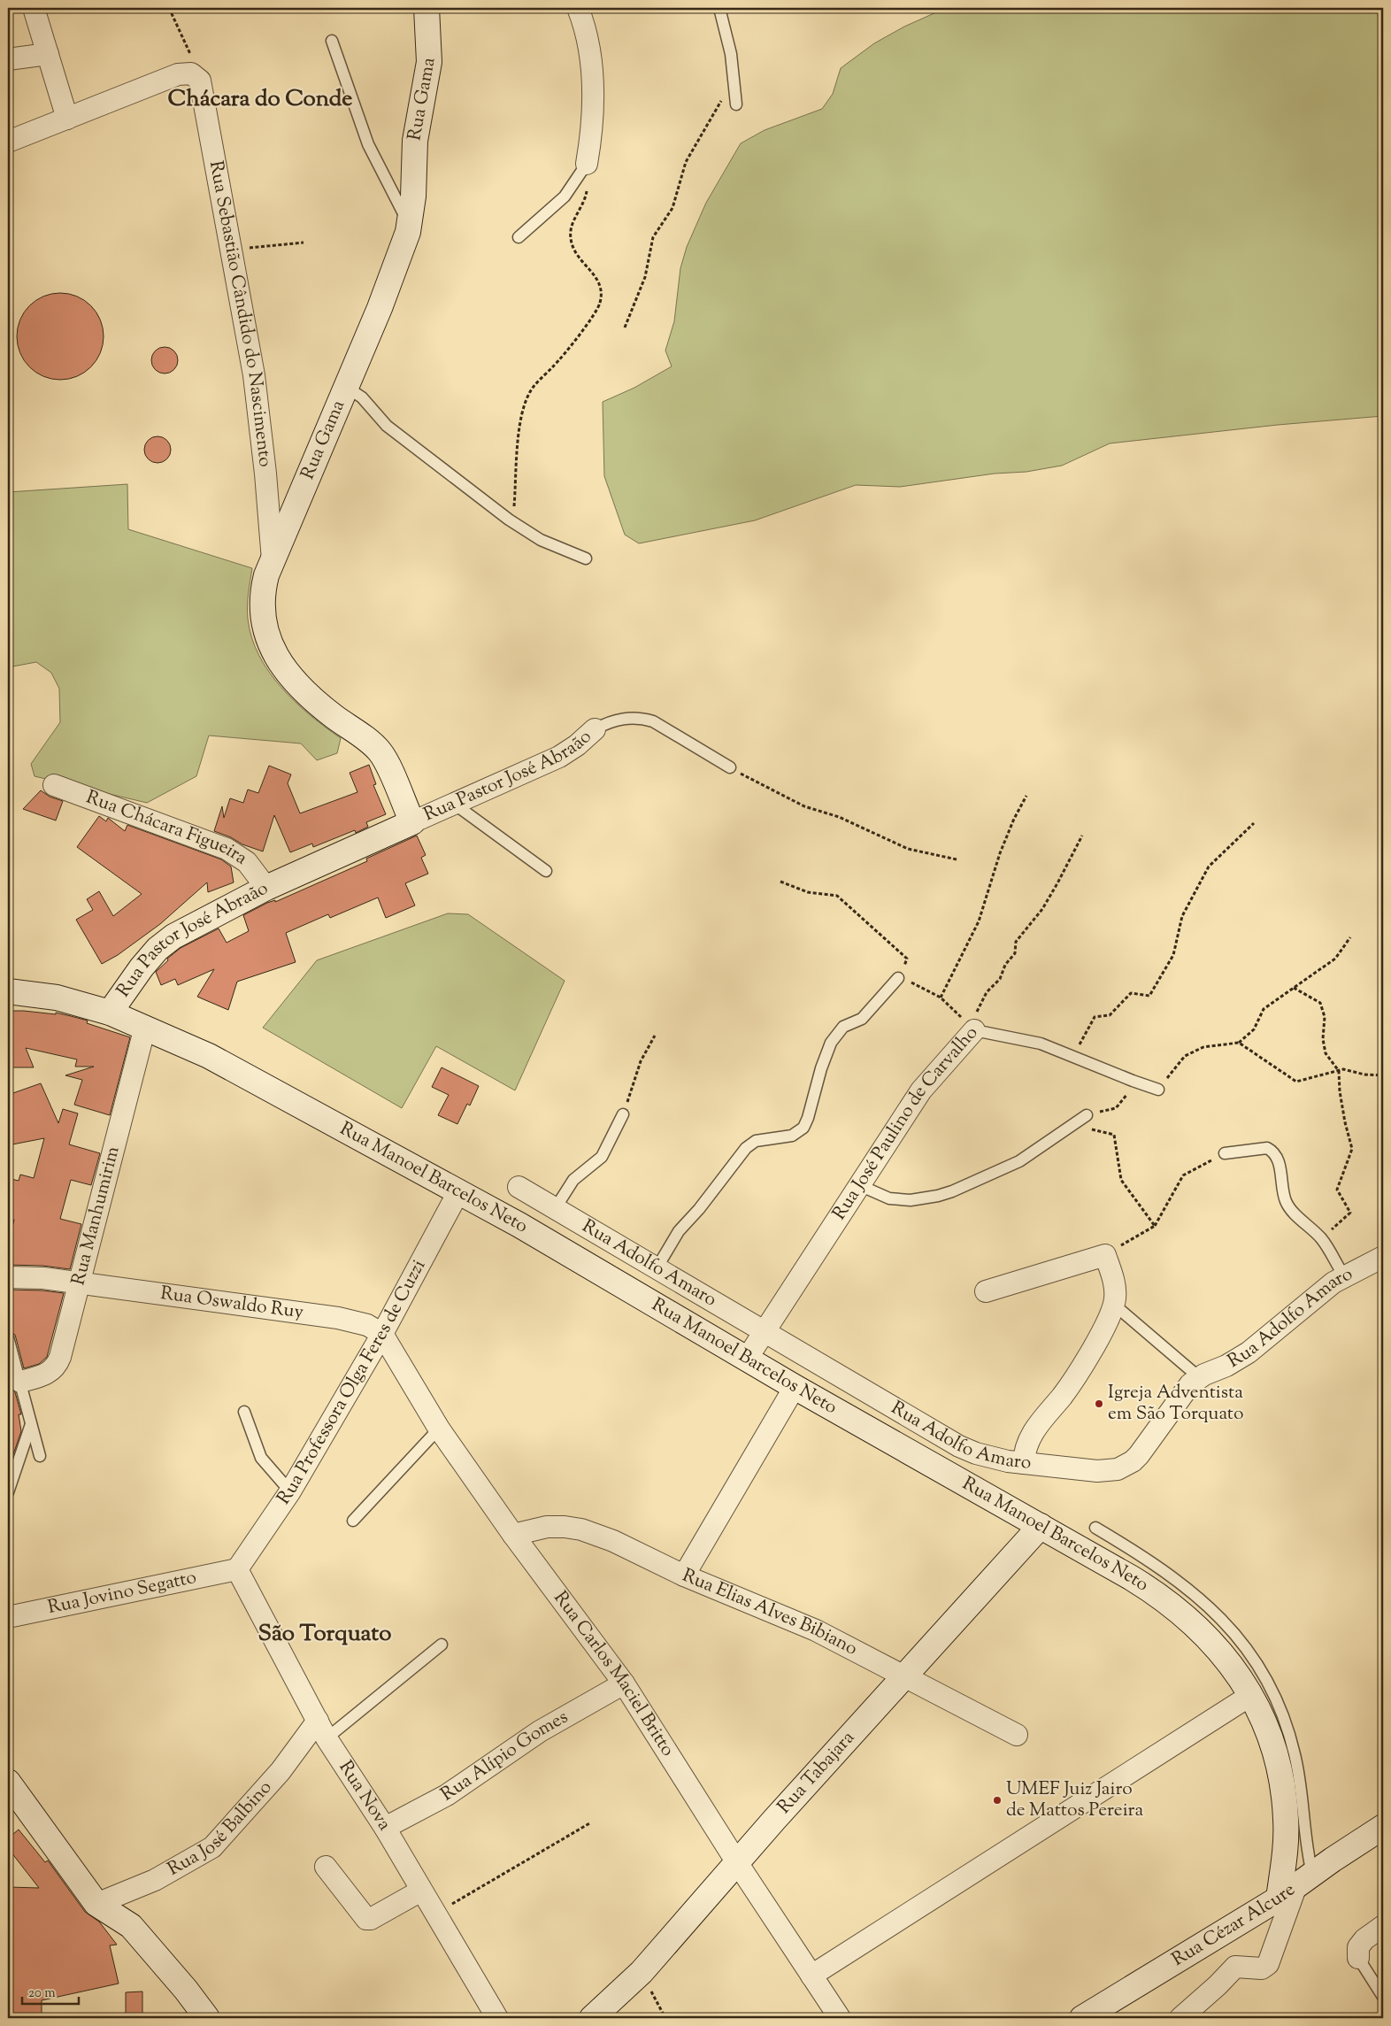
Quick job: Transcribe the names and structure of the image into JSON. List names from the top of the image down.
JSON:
{
  "streets": {
    "street": [
      "Rua Gama",
      "Rua Sebastião Cândido do Nascimento",
      "Rua Pastor José Abraão",
      "Rua Chácara Figueira",
      "Rua José Paulino de Carvalho",
      "Rua Manoel Barcelos Neto",
      "Rua Manhumirim",
      "Rua Adolfo Amaro",
      "Rua Oswaldo Ruy",
      "Rua Professora Olga Feres de Cuzzi",
      "Rua Jovino Segatto",
      "Rua Elias Alves Bibiano",
      "Rua Carlos Maciel Britto",
      "Rua Alípio Gomes",
      "Rua Tabajara",
      "Rua Nova",
      "Rua José Balbino",
      "Rua Cézar Alcure"
    ]
  },
  "crossings": [
    ["Rua Gama", "Rua Sebastião Cândido do Nascimento"],
    ["Rua Gama", "Rua Pastor José Abraão"],
    ["Rua Pastor José Abraão", "Rua Chácara Figueira"],
    ["Rua Pastor José Abraão", "Rua Manoel Barcelos Neto"],
    ["Rua José Paulino de Carvalho", "Rua Manoel Barcelos Neto"],
    ["Rua José Paulino de Carvalho", "Rua Adolfo Amaro"],
    ["Rua Manoel Barcelos Neto", "Rua Manhumirim"],
    ["Rua Manoel Barcelos Neto", "Rua Professora Olga Feres de Cuzzi"],
    ["Rua Manoel Barcelos Neto", "Rua Tabajara"],
    ["Rua Manoel Barcelos Neto", "Rua Cézar Alcure"],
    ["Rua Manhumirim", "Rua Oswaldo Ruy"],
    ["Rua Oswaldo Ruy", "Rua Professora Olga Feres de Cuzzi"],
    ["Rua Oswaldo Ruy", "Rua Carlos Maciel Britto"],
    ["Rua Professora Olga Feres de Cuzzi", "Rua Jovino Segatto"],
    ["Rua Professora Olga Feres de Cuzzi", "Rua Carlos Maciel Britto"],
    ["Rua Professora Olga Feres de Cuzzi", "Rua Nova"],
    ["Rua Jovino Segatto", "Rua Nova"],
    ["Rua Elias Alves Bibiano", "Rua Carlos Maciel Britto"],
    ["Rua Elias Alves Bibiano", "Rua Tabajara"],
    ["Rua Carlos Maciel Britto", "Rua Alípio Gomes"],
    ["Rua Carlos Maciel Britto", "Rua Tabajara"],
    ["Rua Alípio Gomes", "Rua Nova"],
    ["Rua Nova", "Rua José Balbino"]
  ],
  "districts": ["Chácara do Conde", "São Torquato"],
  "places": ["Igreja Adventista em São Torquato", "UMEF Juiz Jairo de Mattos Pereira"],
  "scale_bar": "20 m"
}
